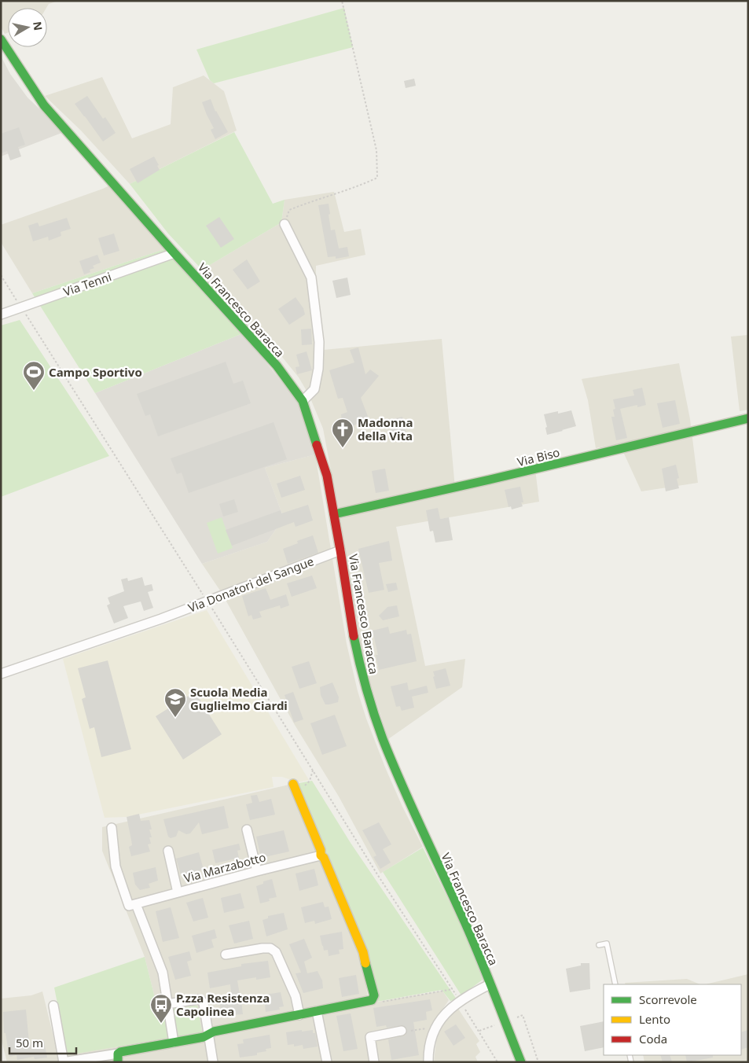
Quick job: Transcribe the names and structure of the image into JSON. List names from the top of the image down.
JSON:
{
  "streets": {
    "street": [
      "Via Tenni",
      "Via Francesco Baracca",
      "Via Biso",
      "Via Donatori del Sangue",
      "Via Marzabotto"
    ]
  },
  "crossings": [
    ["Via Tenni", "Via Francesco Baracca"],
    ["Via Francesco Baracca", "Via Biso"],
    ["Via Francesco Baracca", "Via Donatori del Sangue"]
  ],
  "places": {
    "sports": ["Campo Sportivo"],
    "church": ["Madonna della Vita"],
    "school or university": ["Scuola Media Guglielmo Ciardi"],
    "bus stop": ["P.zza Resistenza Capolinea"]
  },
  "legend": ["Scorrevole", "Lento", "Coda"],
  "scale_bar": "50 m",
  "north": "right"
}
